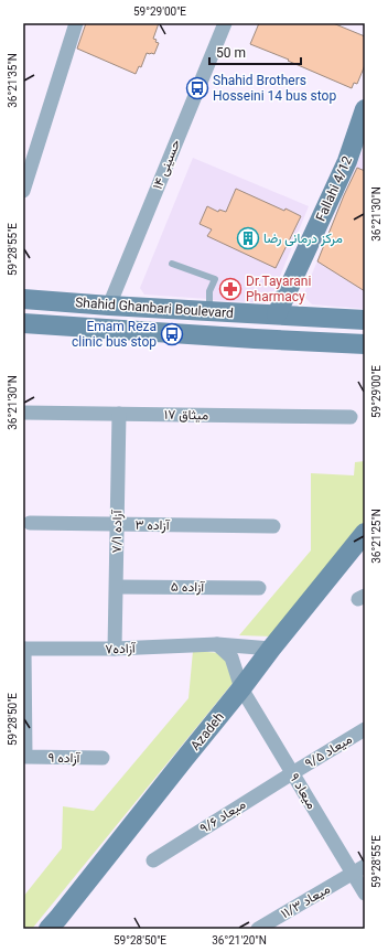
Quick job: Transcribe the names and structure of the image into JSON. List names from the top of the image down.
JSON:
{
  "streets": {
    "main road": ["Fallahi 4/12", "Shahid Ghanbari Boulevard", "Azadeh"],
    "street": [
      "حسینی ۱۴",
      "میثاق ۱۷",
      "آزاده ۳",
      "آزاده ۷/۱",
      "آزاده ۵",
      "آزاده۷",
      "میعاد ۹/۵",
      "آزاده ۹",
      "میعاد ۹",
      "میعاد ۹/۶",
      "میعاد ۱۱/۳"
    ]
  },
  "crossings": [
    ["حسینی ۱۴", "Shahid Ghanbari Boulevard"],
    ["Fallahi 4/12", "Shahid Ghanbari Boulevard"],
    ["میثاق ۱۷", "آزاده ۷/۱"],
    ["آزاده ۳", "آزاده ۷/۱"],
    ["آزاده ۷/۱", "آزاده ۵"],
    ["آزاده ۷/۱", "آزاده۷"],
    ["آزاده۷", "Azadeh"],
    ["آزاده۷", "آزاده ۹"],
    ["آزاده۷", "میعاد ۹"],
    ["Azadeh", "میعاد ۹"],
    ["میعاد ۹/۵", "میعاد ۹"],
    ["میعاد ۹/۵", "میعاد ۹/۶"],
    ["میعاد ۹", "میعاد ۹/۶"],
    ["میعاد ۹", "میعاد ۱۱/۳"]
  ],
  "places": {
    "bus stop": ["Shahid Brothers Hosseini 14 bus stop", "Emam Reza clinic bus stop"],
    "building": ["مرکز درمانی رضا"],
    "pharmacy": ["Dr.Tayarani Pharmacy"]
  },
  "scale_bar": "50 m",
  "coordinates": [
    "59°29'00\"E",
    "36°21'35\"N",
    "36°21'30\"N",
    "59°28'55\"E",
    "36°21'25\"N",
    "59°28'50\"E",
    "36°21'20\"N"
  ]
}
